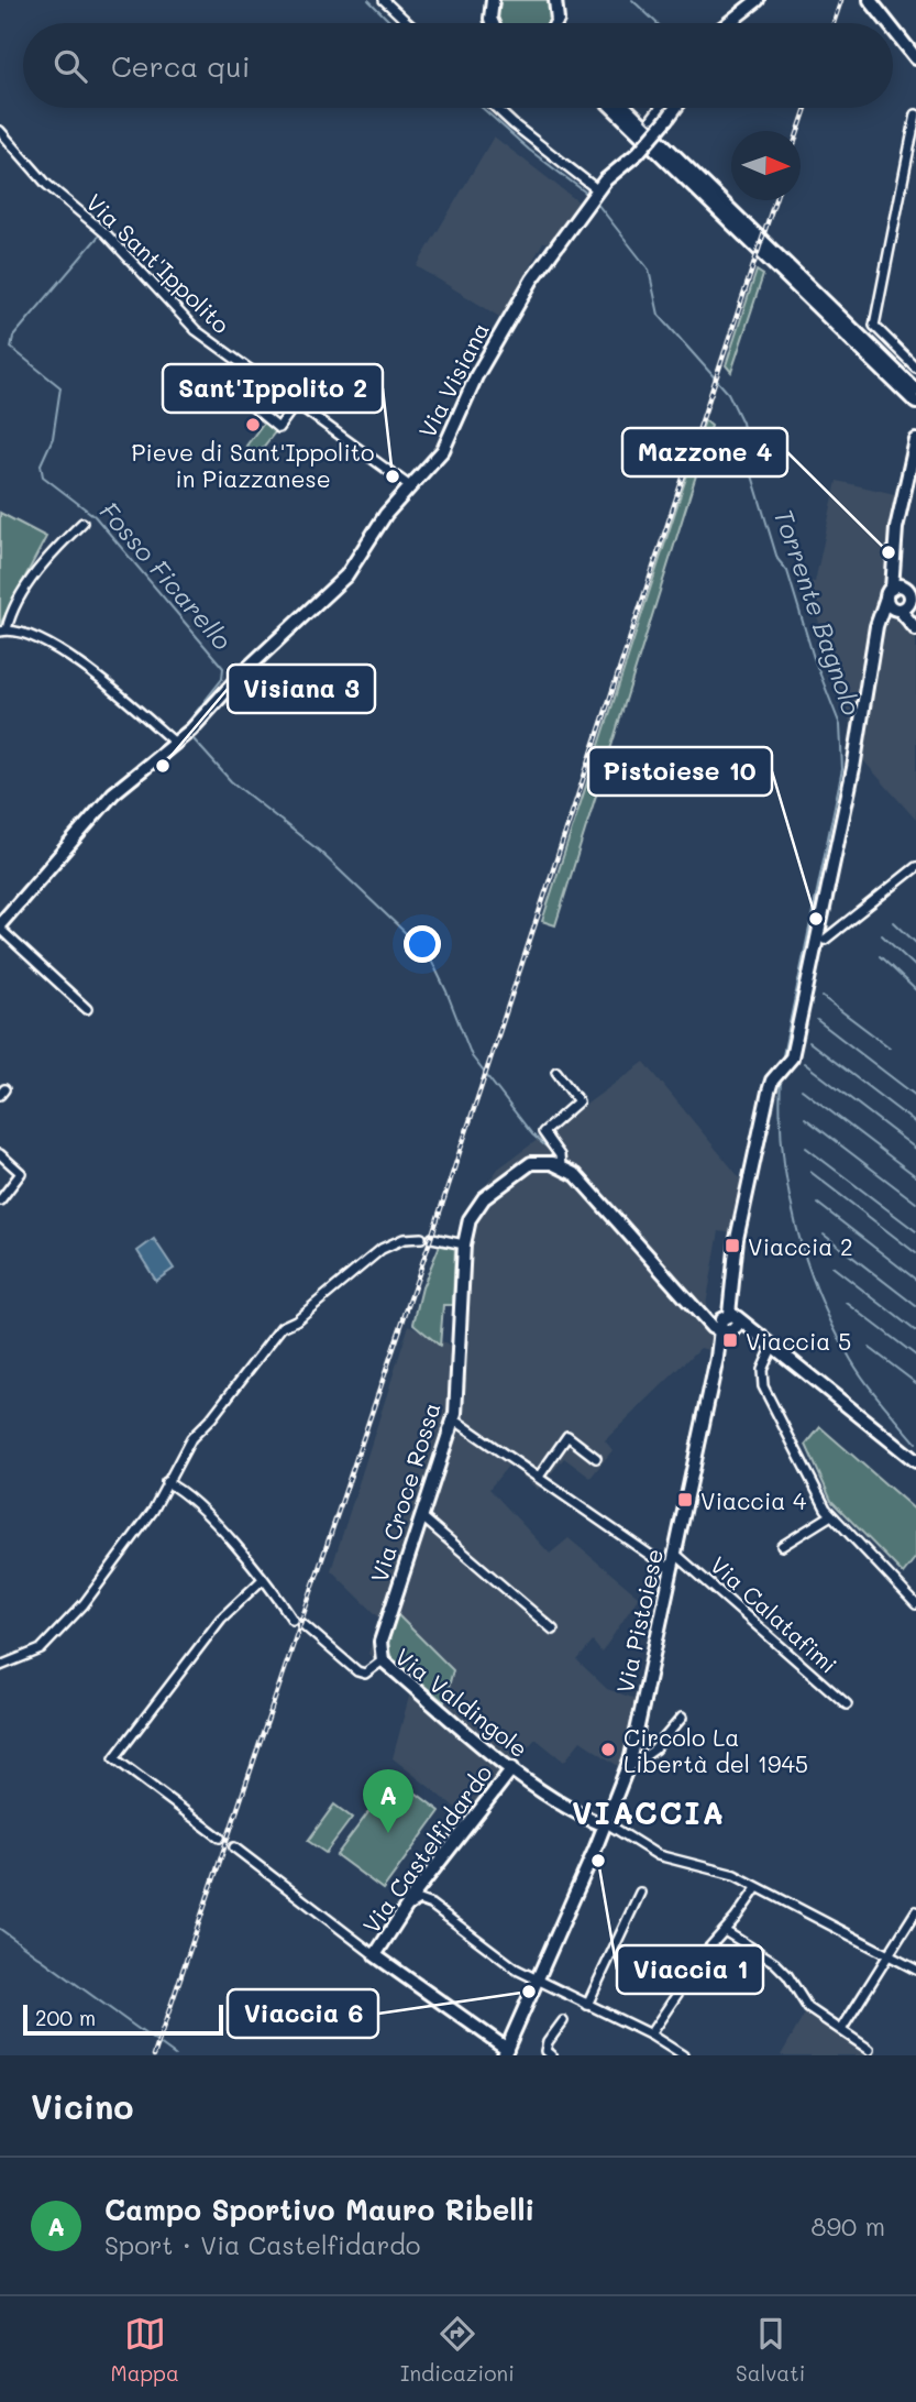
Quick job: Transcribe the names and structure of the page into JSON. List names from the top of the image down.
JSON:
{
  "streets": {
    "street": [
      "Via Sant'Ippolito",
      "Via Visiana",
      "Via Croce Rossa",
      "Via Calatafimi",
      "Via Pistoiese",
      "Via Valdingole",
      "Via Castelfidardo"
    ]
  },
  "crossings": [
    ["Via Croce Rossa", "Via Valdingole"],
    ["Via Calatafimi", "Via Pistoiese"],
    ["Via Pistoiese", "Via Valdingole"],
    ["Via Valdingole", "Via Castelfidardo"]
  ],
  "districts": ["VIACCIA"],
  "water": ["Fosso Ficarello", "Torrente Bagnolo"],
  "places": {
    "other": [
      "Pieve di Sant'Ippolito in Piazzanese",
      "Sant'Ippolito 2",
      "Mazzone 4",
      "Visiana 3",
      "Pistoiese 10",
      "Circolo La Libertà del 1945",
      "Viaccia 1",
      "Viaccia 6"
    ],
    "transit": ["Viaccia 2", "Viaccia 5", "Viaccia 4"]
  },
  "scale_bar": "200 m",
  "north": "right",
  "page": {
    "search": "Cerca qui",
    "pins": "A",
    "scale": "200 m",
    "heading": "Vicino",
    "list": [
      {
        "mark": "A",
        "name": "Campo Sportivo Mauro Ribelli",
        "note": "Sport · Via Castelfidardo",
        "value": "890 m"
      }
    ],
    "nav": ["Mappa", "Indicazioni", "Salvati"]
  }
}
